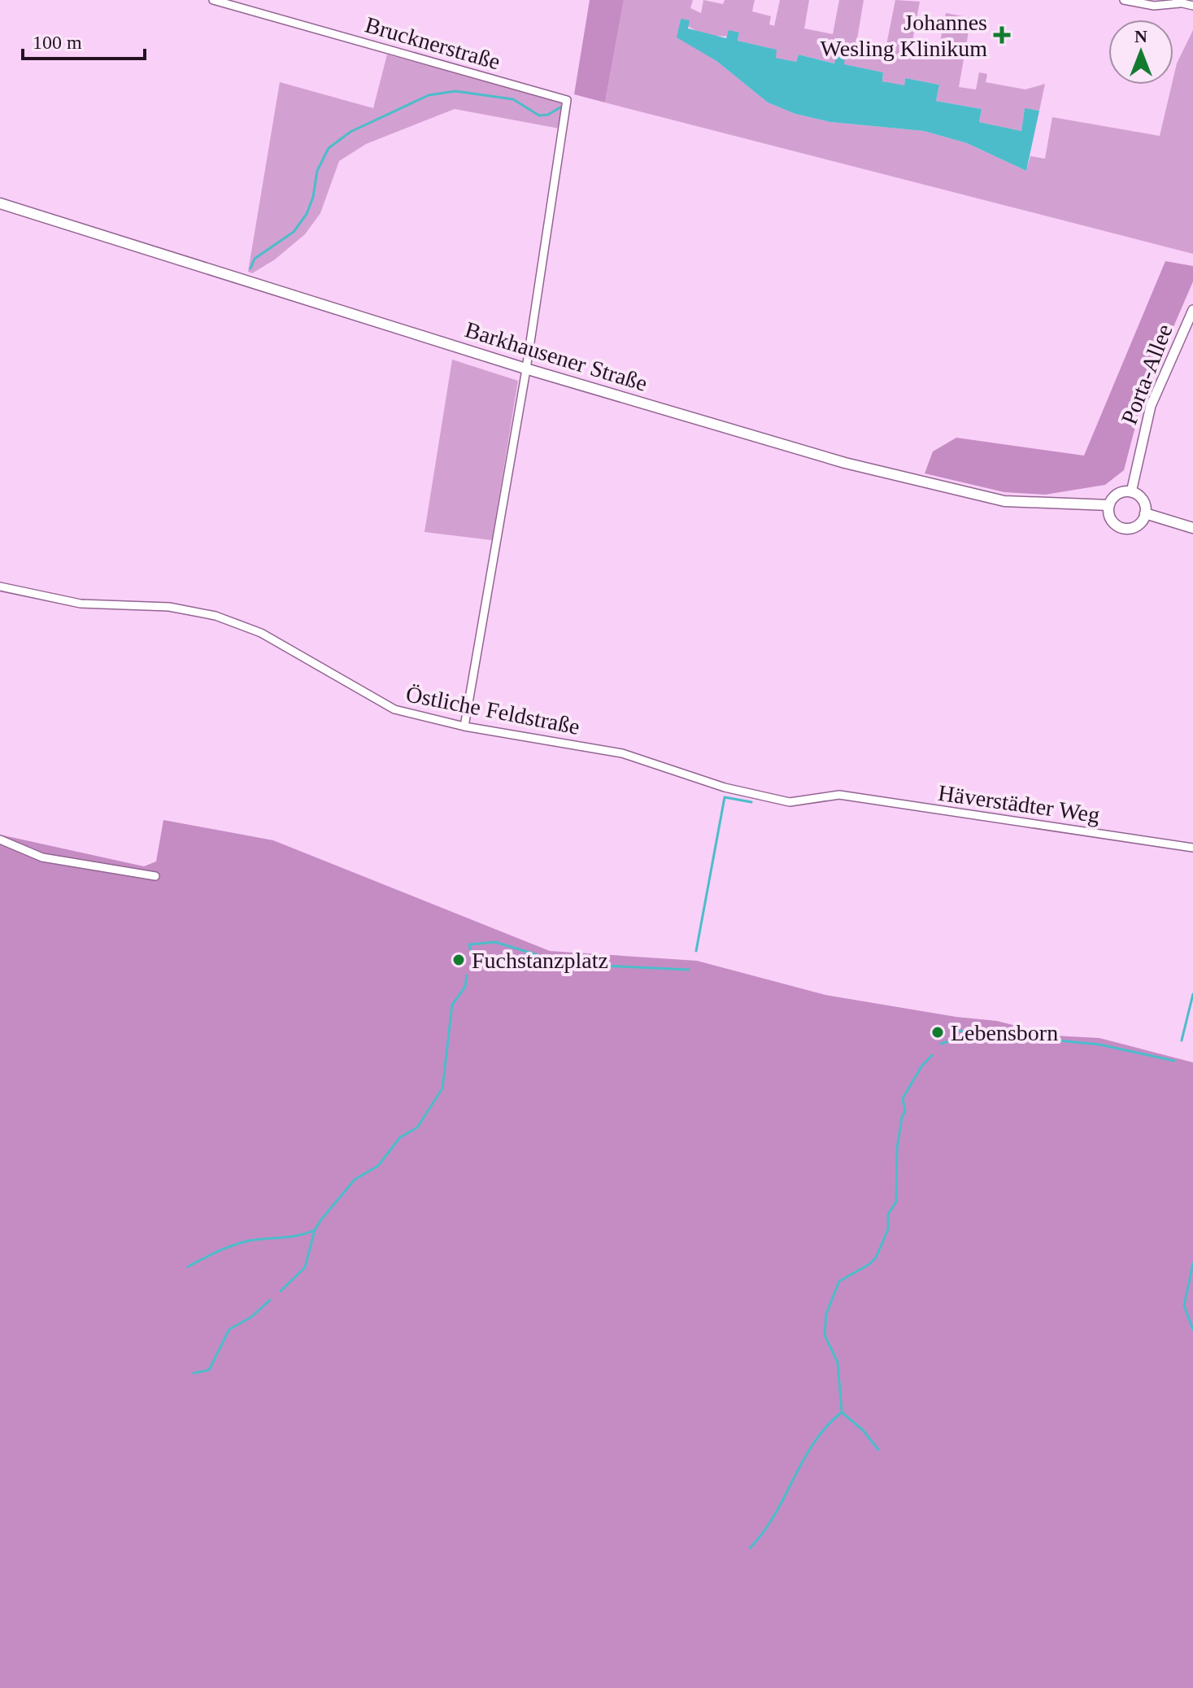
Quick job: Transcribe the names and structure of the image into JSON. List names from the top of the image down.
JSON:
{
  "streets": {
    "main road": ["Barkhausener Straße"],
    "street": [
      "Brucknerstraße",
      "Porta-Allee",
      "Östliche Feldstraße",
      "Häverstädter Weg"
    ]
  },
  "crossings": [
    ["Brucknerstraße", "Barkhausener Straße"],
    ["Barkhausener Straße", "Porta-Allee"],
    ["Östliche Feldstraße", "Häverstädter Weg"]
  ],
  "places": {
    "health": ["Johannes Wesling Klinikum"],
    "other": ["Fuchstanzplatz", "Lebensborn"]
  },
  "scale_bar": "100 m",
  "north": "top"
}
